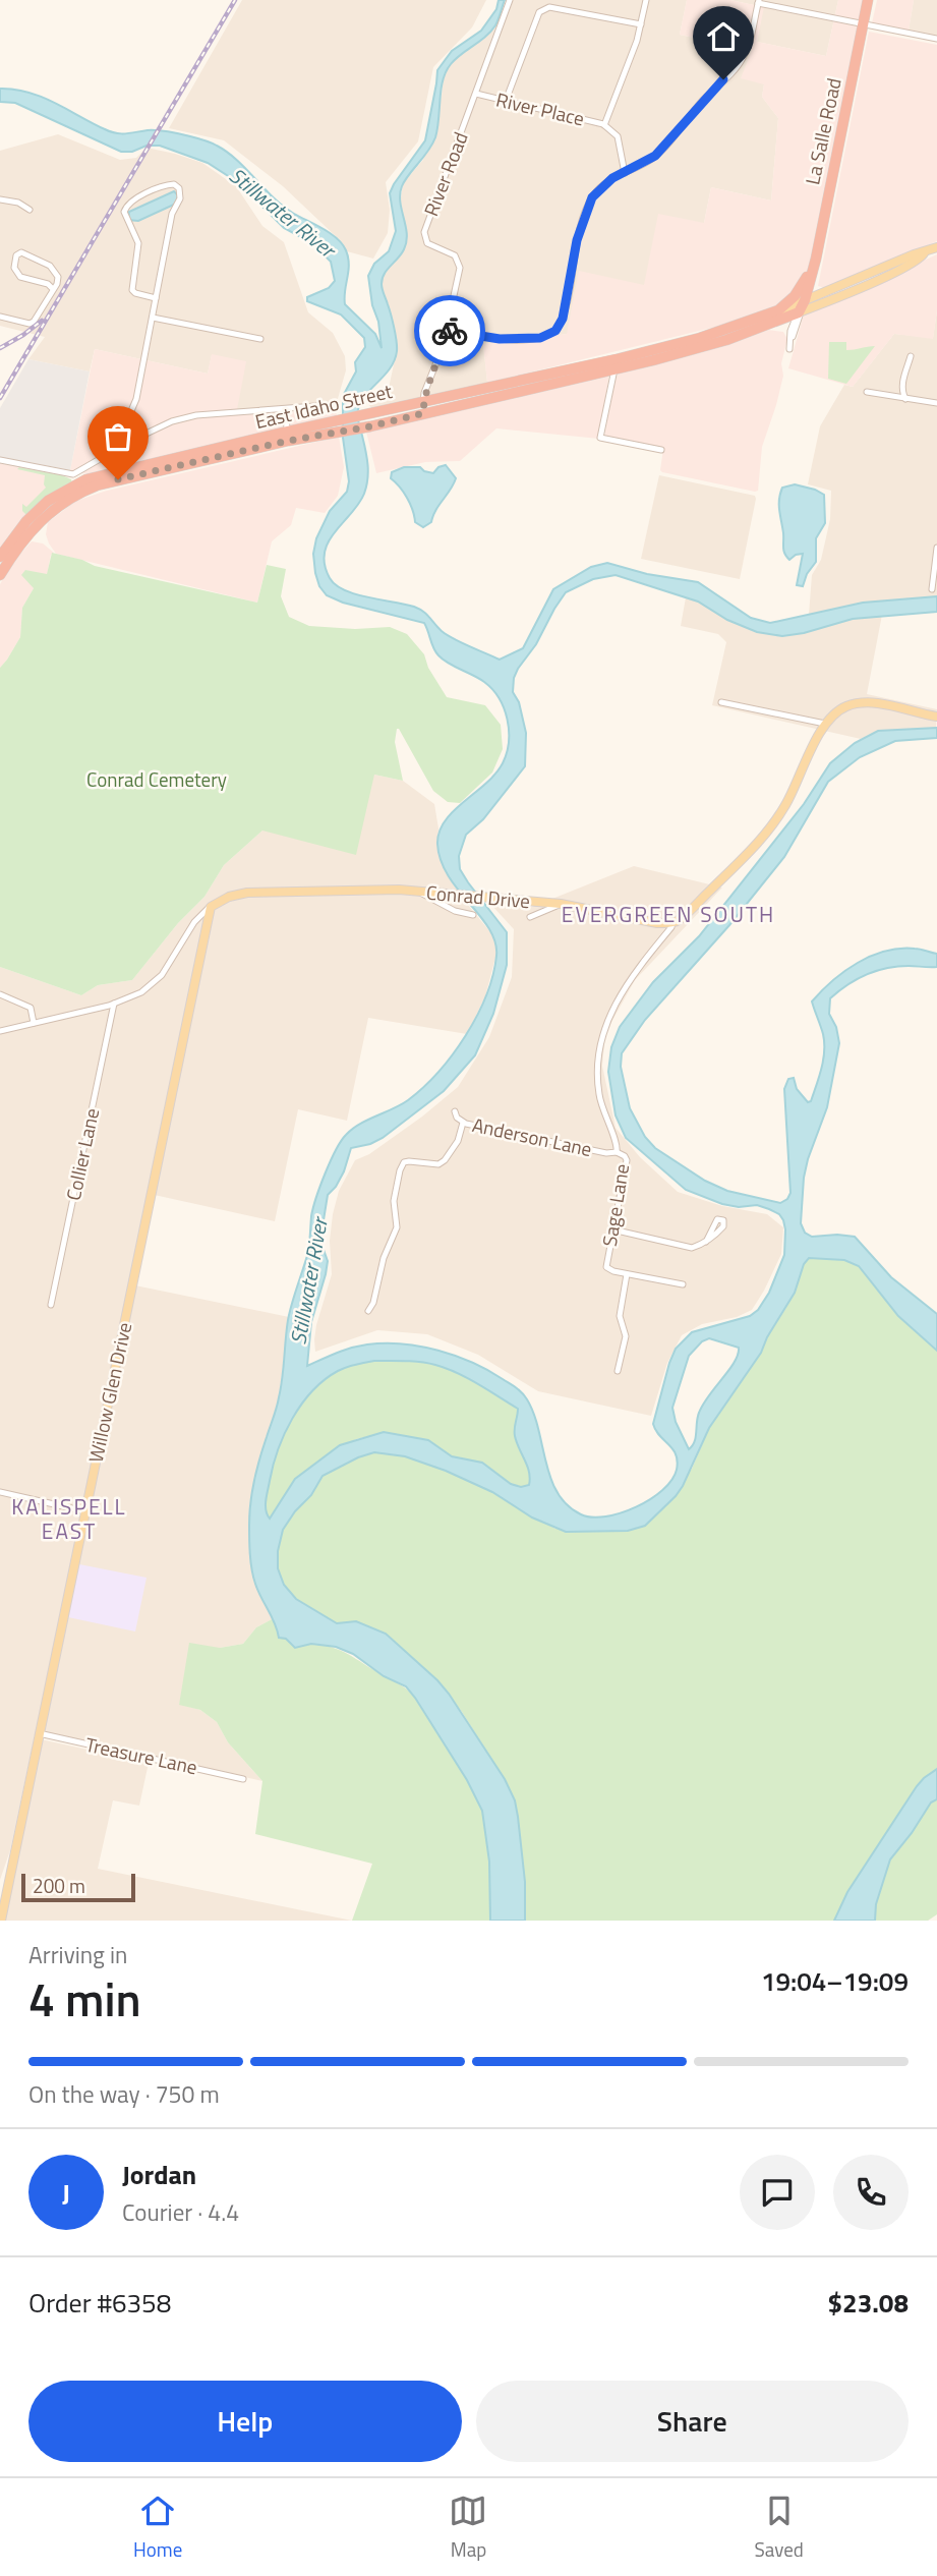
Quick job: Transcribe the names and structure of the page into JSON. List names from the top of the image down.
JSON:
{
  "streets": {
    "highway": ["La Salle Road", "East Idaho Street"],
    "main road": ["Conrad Drive", "Willow Glen Drive"],
    "street": [
      "River Place",
      "River Road",
      "Anderson Lane",
      "Collier Lane",
      "Sage Lane",
      "Treasure Lane"
    ]
  },
  "crossings": [
    ["River Place", "River Road"],
    ["La Salle Road", "East Idaho Street"],
    ["River Road", "East Idaho Street"],
    ["Conrad Drive", "Anderson Lane"],
    ["Conrad Drive", "Collier Lane"],
    ["Conrad Drive", "Willow Glen Drive"],
    ["Anderson Lane", "Sage Lane"],
    ["Willow Glen Drive", "Treasure Lane"]
  ],
  "districts": ["EVERGREEN SOUTH", "KALISPELL EAST"],
  "water": ["Stillwater River"],
  "parks": ["Conrad Cemetery"],
  "scale_bar": "200 m",
  "page": {
    "scale": "200 m",
    "heading": ["4 min", "Arriving in", "19:04–19:09"],
    "panel": [
      "Jordan",
      "Courier · 4.4",
      "Order #6358",
      "$23.08"
    ],
    "bar": "On the way · 750 m",
    "round": "J",
    "buttons": ["Help", "Share"],
    "tabs": ["Home", "Map", "Saved"]
  }
}
